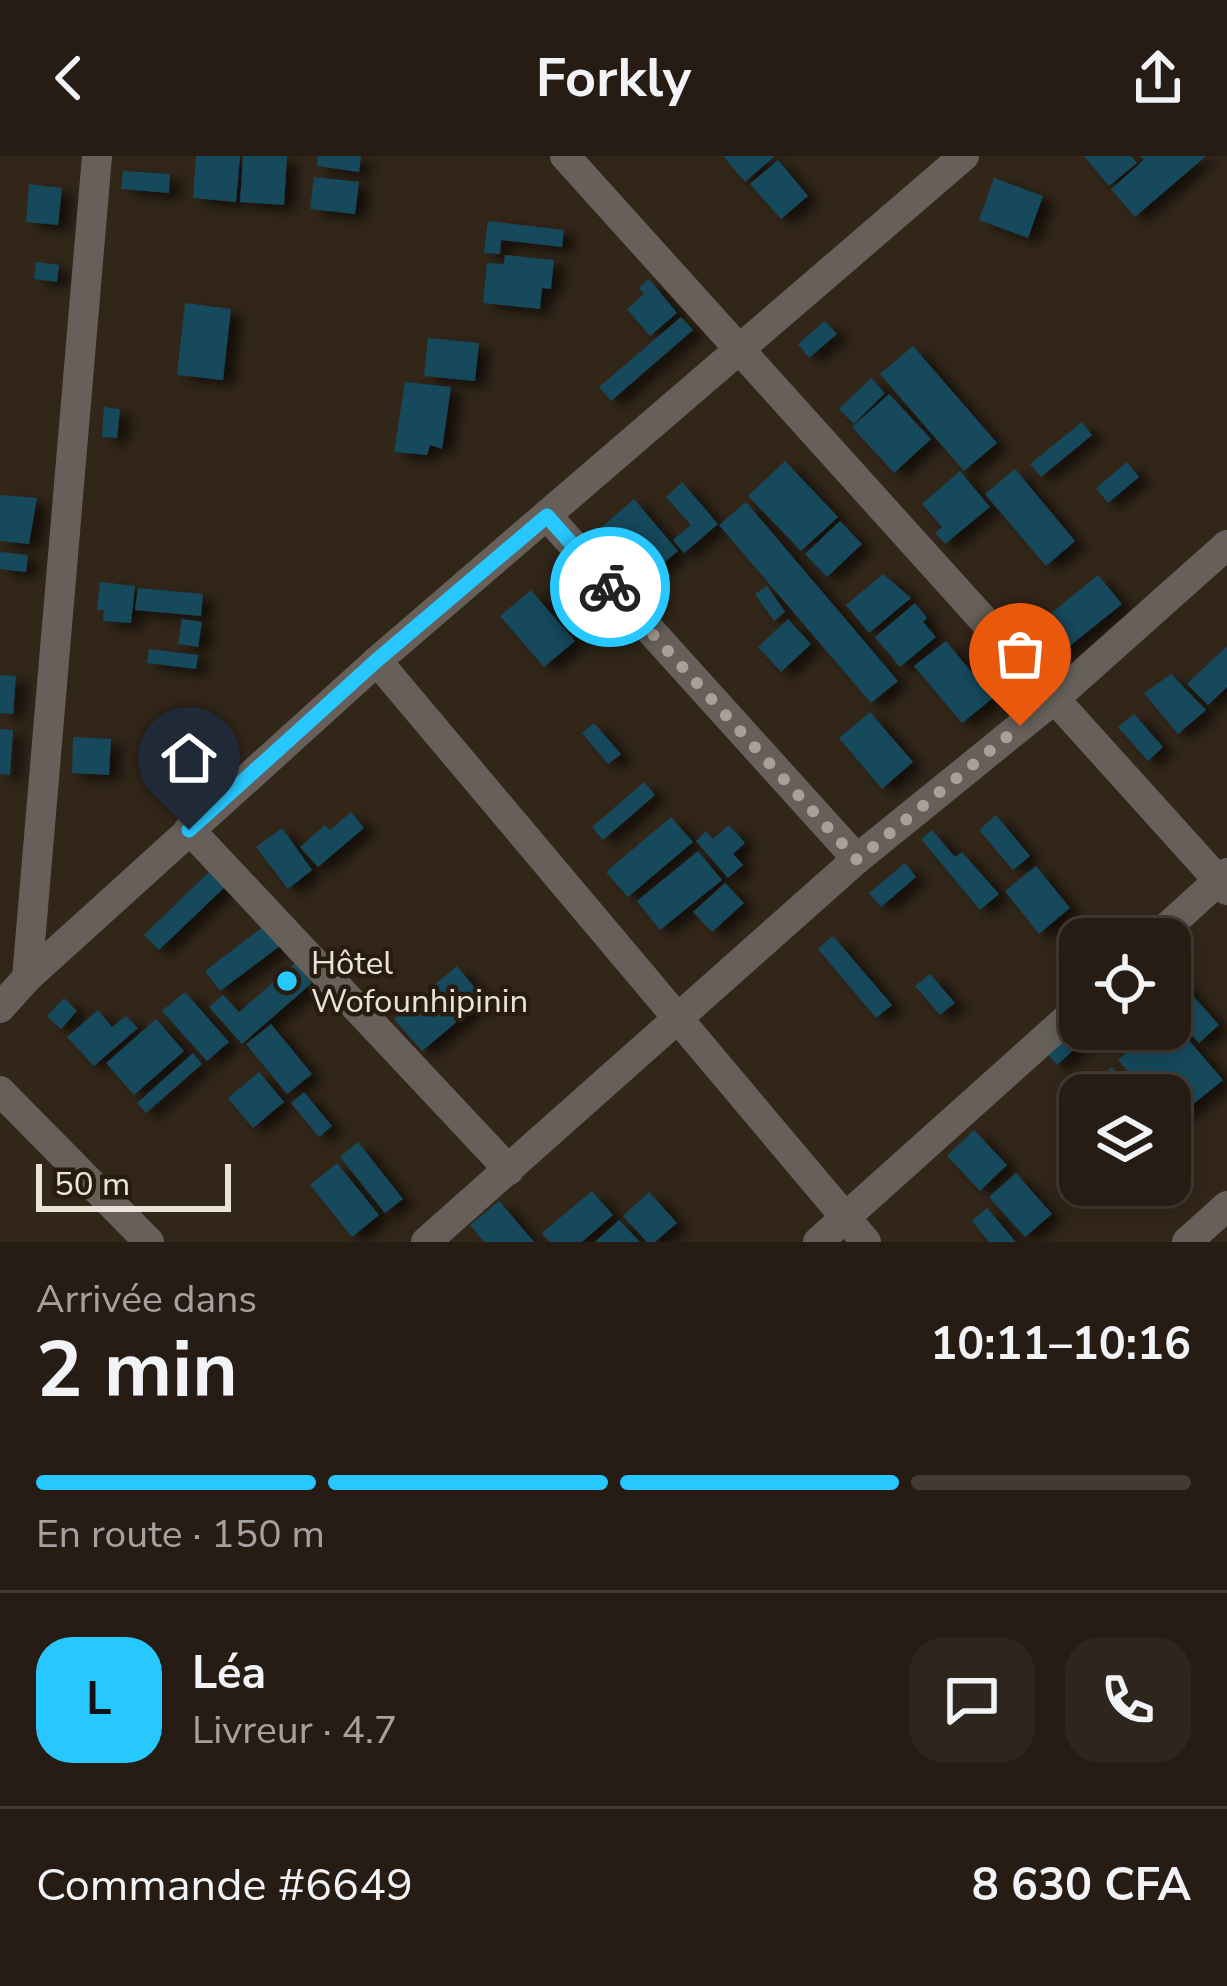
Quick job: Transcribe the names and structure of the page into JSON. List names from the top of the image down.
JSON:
{
  "places": ["Hôtel Wofounhipinin"],
  "scale_bar": "50 m",
  "page": {
    "header": "Forkly",
    "scale": "50 m",
    "heading": ["2 min", "Arrivée dans", "10:11–10:16"],
    "panel": [
      "Léa",
      "Livreur · 4.7",
      "Commande #6649",
      "8 630 CFA"
    ],
    "bar": "En route · 150 m",
    "round": "L"
  }
}
